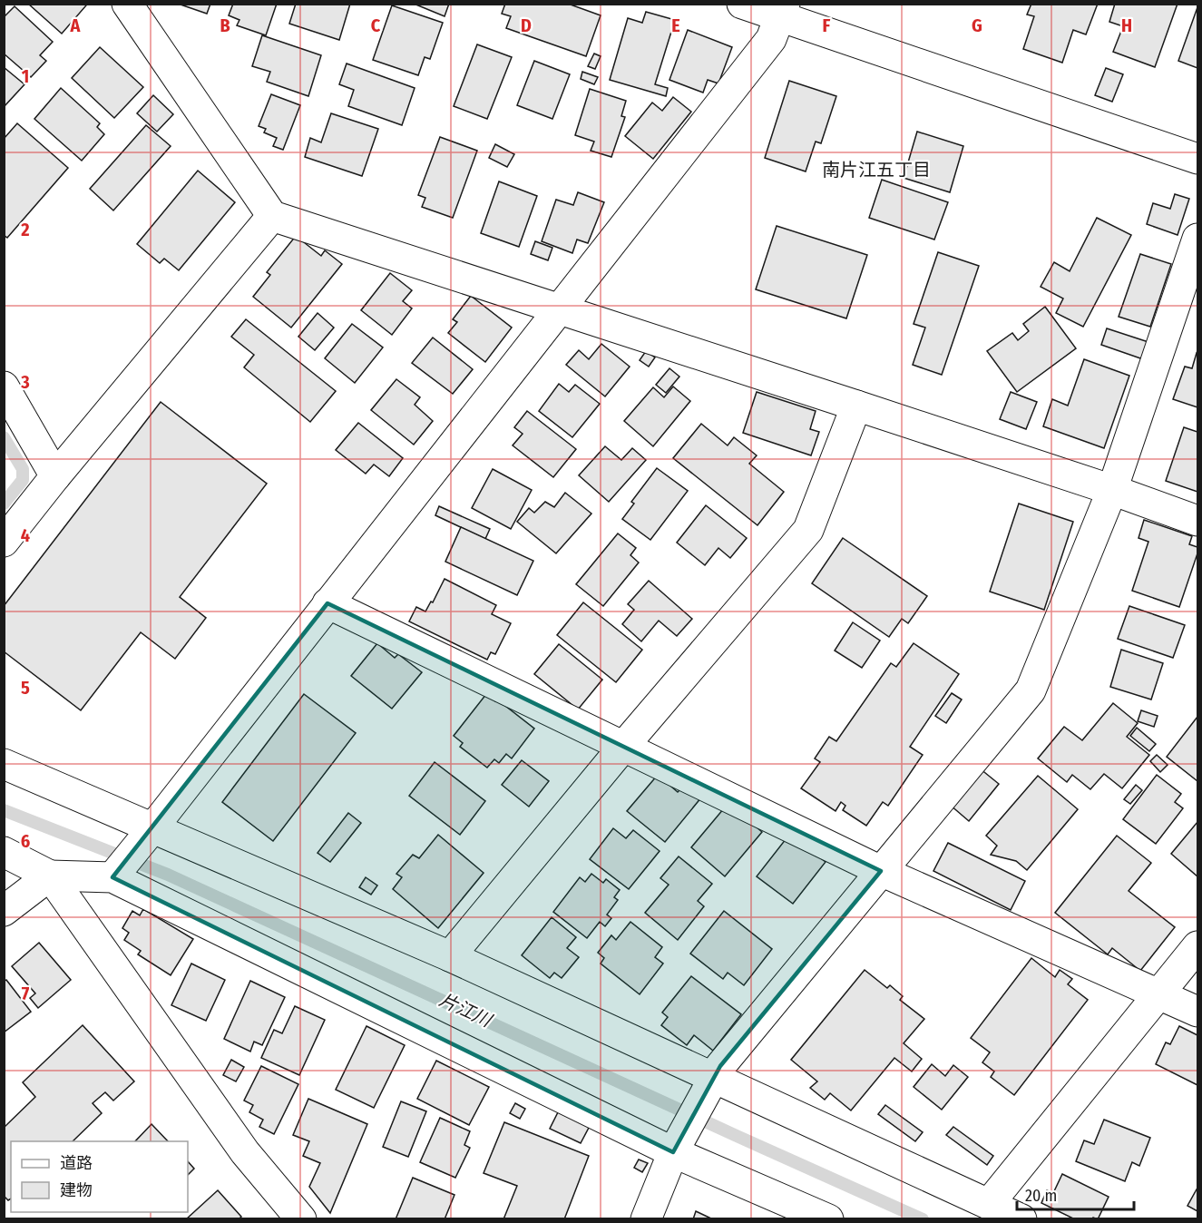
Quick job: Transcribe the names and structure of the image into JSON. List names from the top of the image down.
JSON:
{
  "districts": ["南片江五丁目"],
  "water": ["片江川"],
  "legend": ["道路", "建物"],
  "scale_bar": "20 m",
  "grid": {
    "columns": [
      "A",
      "B",
      "C",
      "D",
      "E",
      "F",
      "G",
      "H"
    ],
    "rows": [
      "1",
      "2",
      "3",
      "4",
      "5",
      "6",
      "7"
    ]
  }
}
